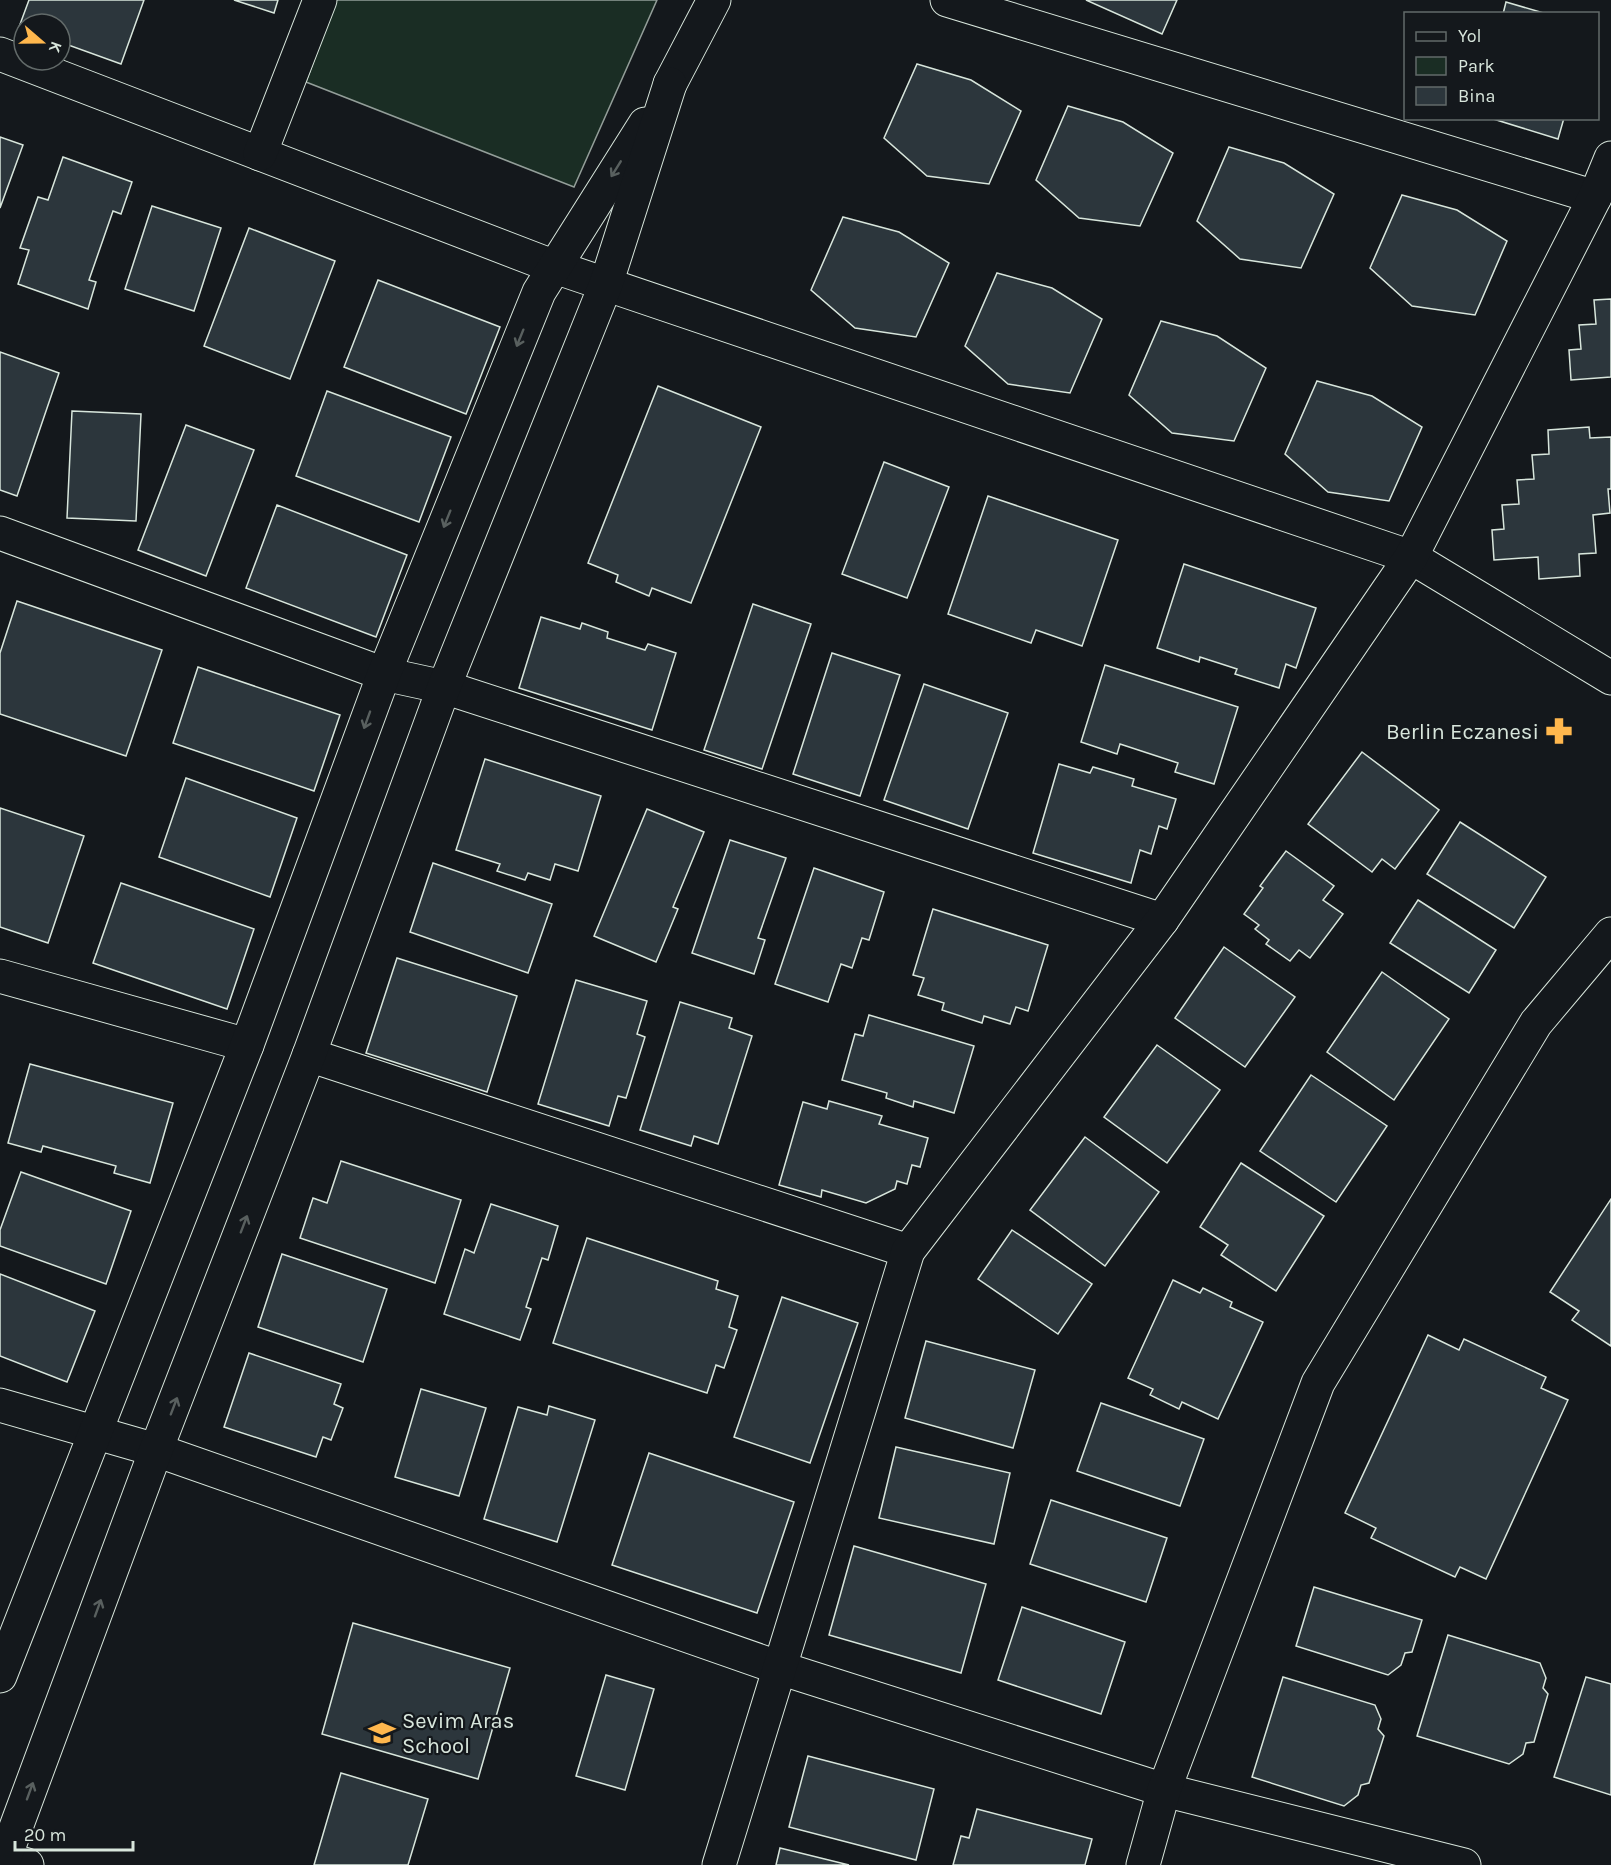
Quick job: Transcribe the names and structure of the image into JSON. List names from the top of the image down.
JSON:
{
  "places": {
    "pharmacy": ["Berlin Eczanesi"],
    "school or university": ["Sevim Aras School"]
  },
  "legend": ["Yol", "Park", "Bina"],
  "scale_bar": "20 m",
  "north": "right"
}
